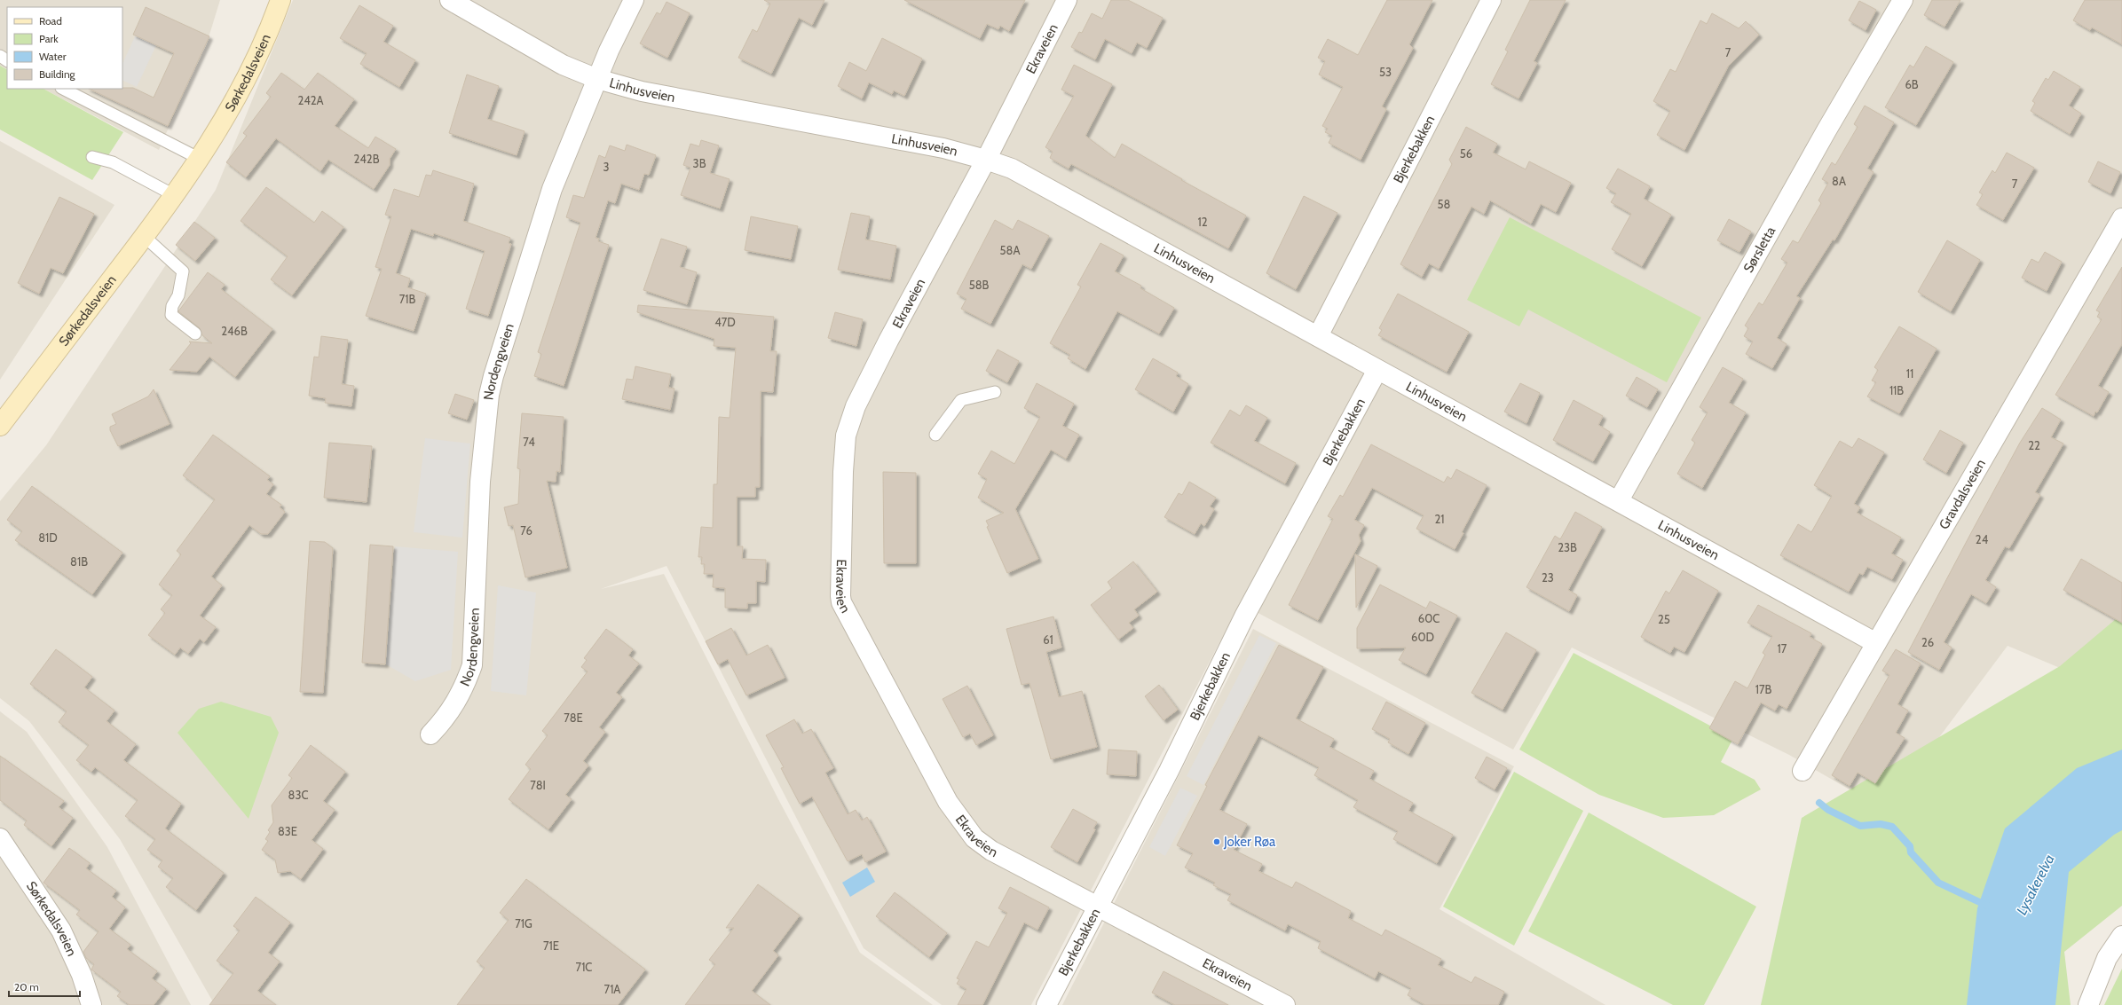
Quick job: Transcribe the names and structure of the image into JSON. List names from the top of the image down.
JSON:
{
  "streets": {
    "main road": ["Sørkedalsveien"],
    "street": [
      "Ekraveien",
      "Linhusveien",
      "Bjerkebakken",
      "Sørsletta",
      "Nordengveien",
      "Gravdalsveien"
    ]
  },
  "crossings": [
    ["Ekraveien", "Linhusveien"],
    ["Ekraveien", "Bjerkebakken"],
    ["Linhusveien", "Bjerkebakken"],
    ["Linhusveien", "Sørsletta"],
    ["Linhusveien", "Nordengveien"],
    ["Linhusveien", "Gravdalsveien"]
  ],
  "water": ["Lysakerelva"],
  "places": ["Joker Røa"],
  "house_numbers": [
    "7",
    "53",
    "6B",
    "242A",
    "56",
    "242B",
    "3B",
    "3",
    "8A",
    "7",
    "58",
    "12",
    "58A",
    "58B",
    "71B",
    "47D",
    "246B",
    "11",
    "11B",
    "74",
    "22",
    "21",
    "76",
    "81D",
    "24",
    "23B",
    "81B",
    "23",
    "60C",
    "25",
    "60D",
    "61",
    "26",
    "17",
    "17B",
    "78E",
    "78I",
    "83C",
    "83E",
    "71G",
    "71E",
    "71C",
    "71A"
  ],
  "legend": [
    "Road",
    "Park",
    "Water",
    "Building"
  ],
  "scale_bar": "20 m"
}
